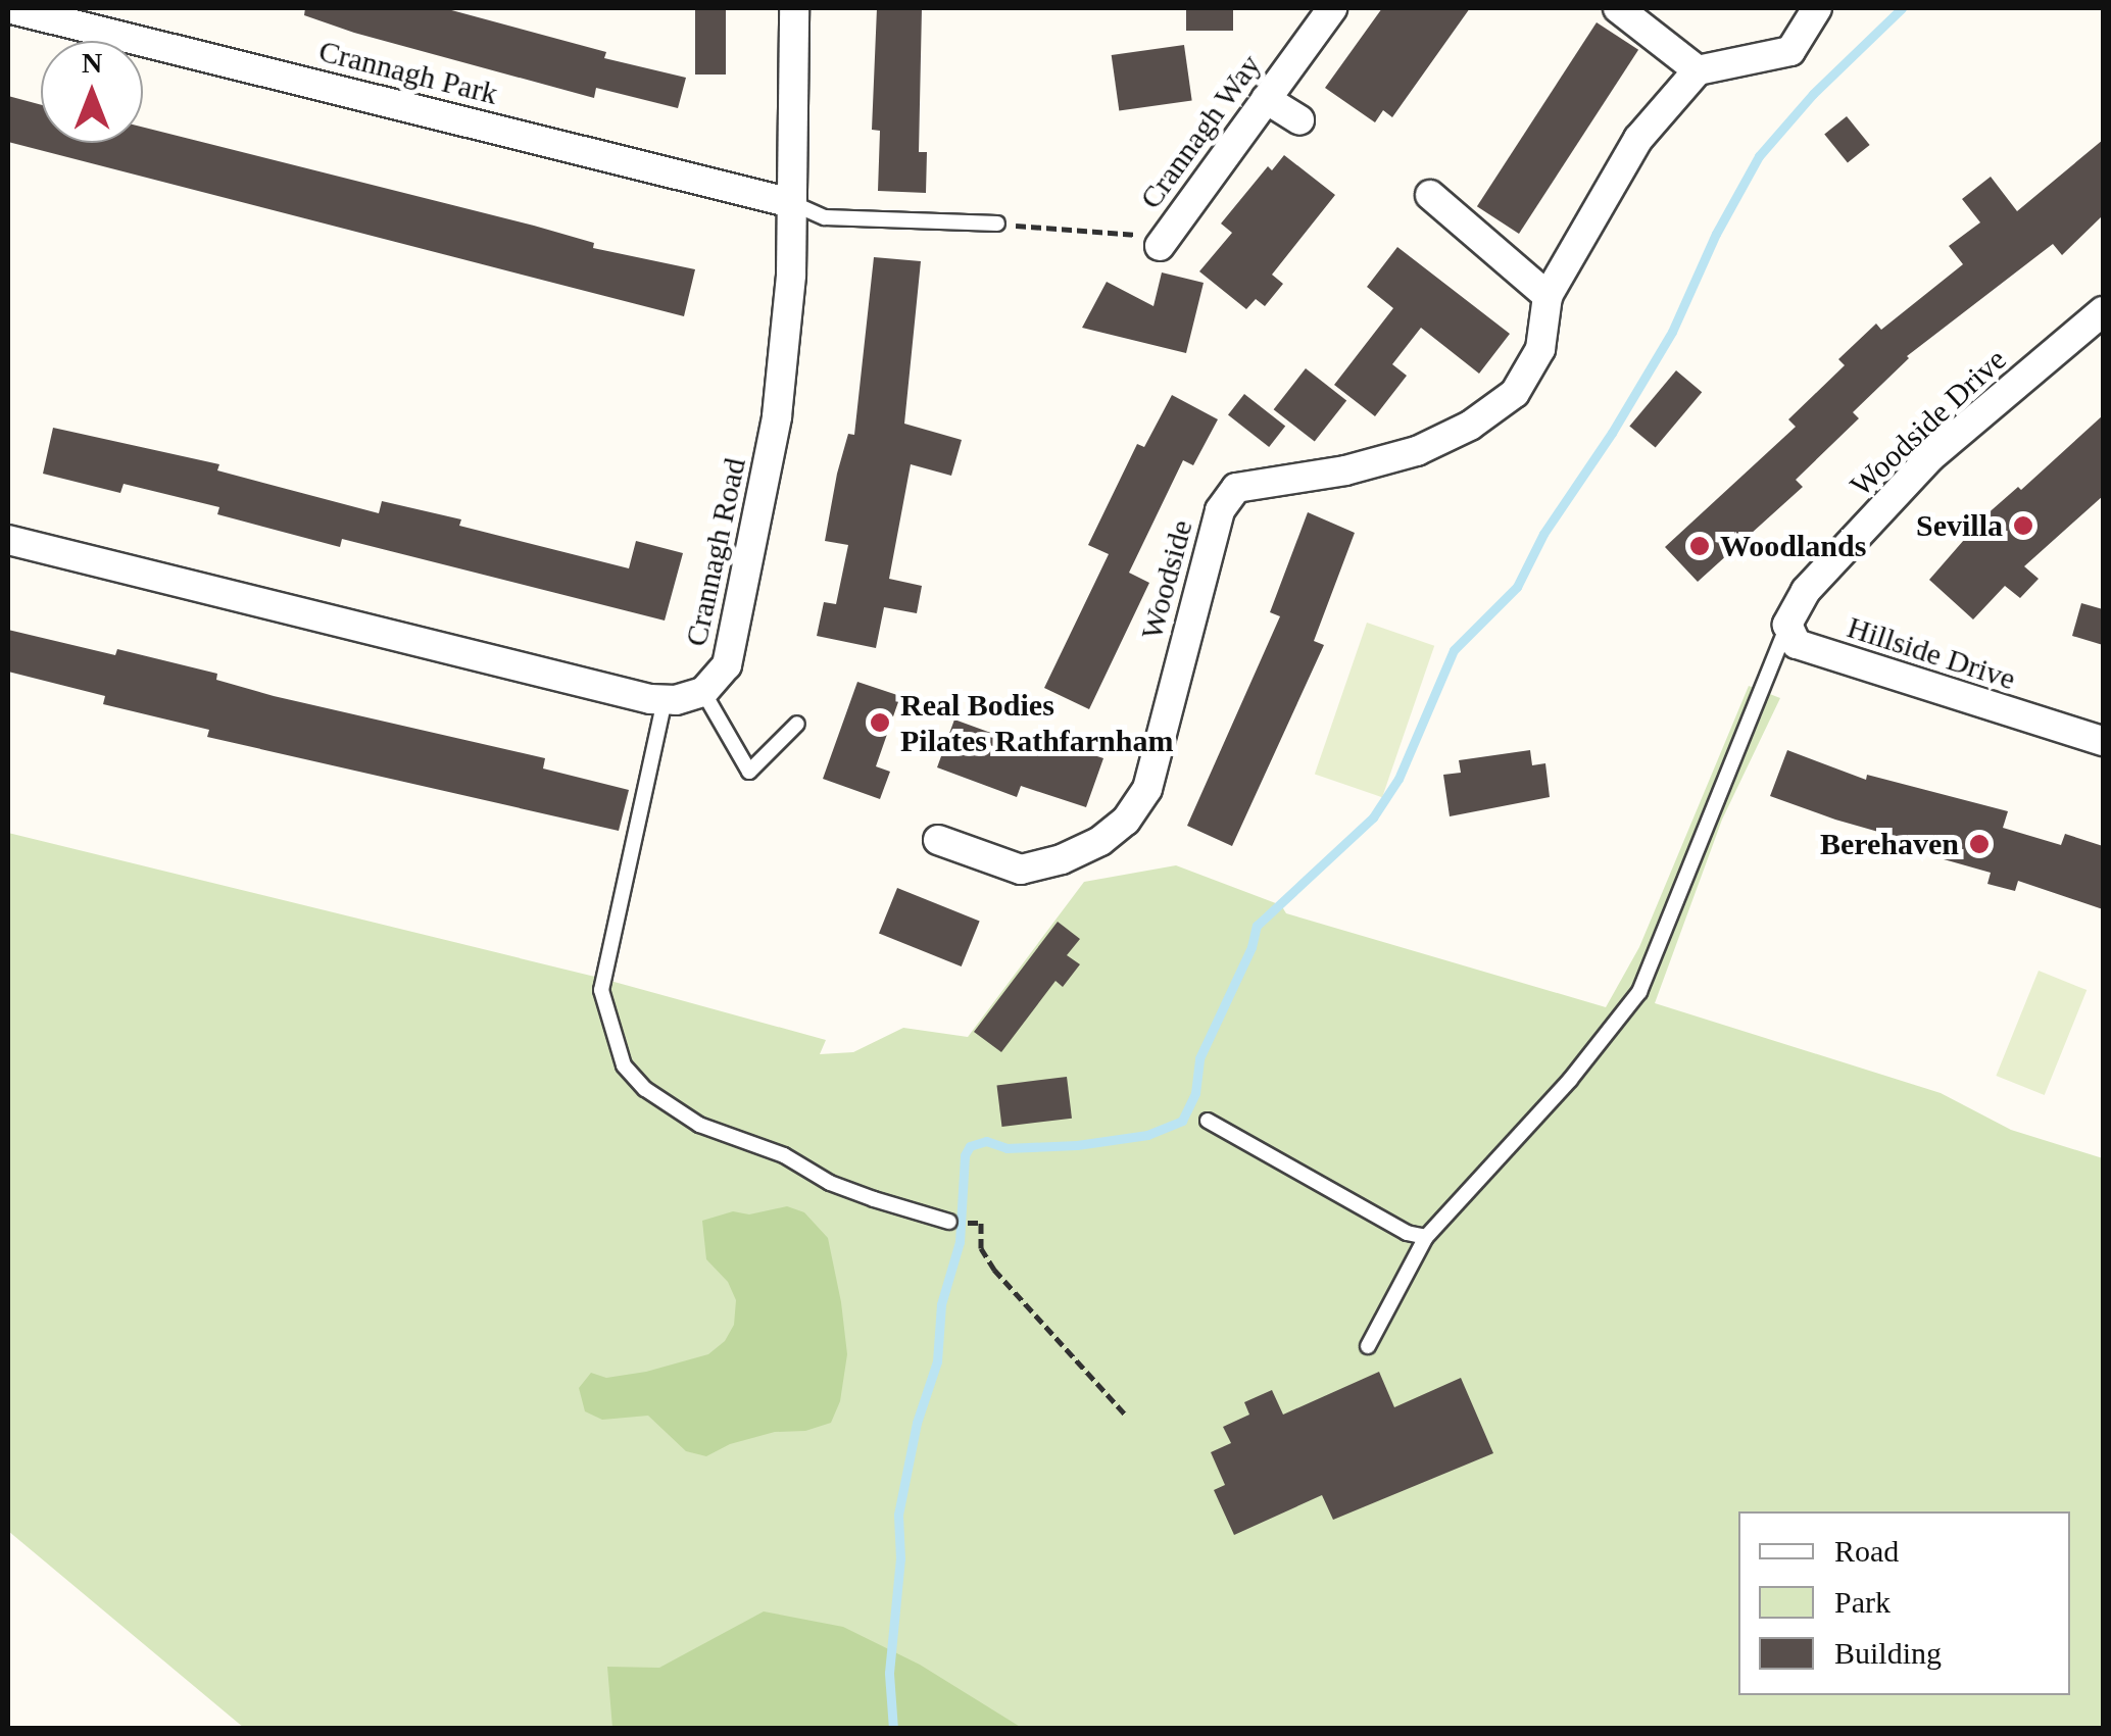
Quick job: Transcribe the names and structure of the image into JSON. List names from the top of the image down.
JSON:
{
  "streets": {
    "street": [
      "Crannagh Park",
      "Crannagh Way",
      "Woodside Drive",
      "Crannagh Road",
      "Woodside",
      "Hillside Drive"
    ]
  },
  "crossings": [
    ["Crannagh Park", "Crannagh Road"],
    ["Woodside Drive", "Hillside Drive"]
  ],
  "places": [
    "Sevilla",
    "Woodlands",
    "Real Bodies Pilates Rathfarnham",
    "Berehaven"
  ],
  "legend": ["Road", "Park", "Building"],
  "north": "top"
}
